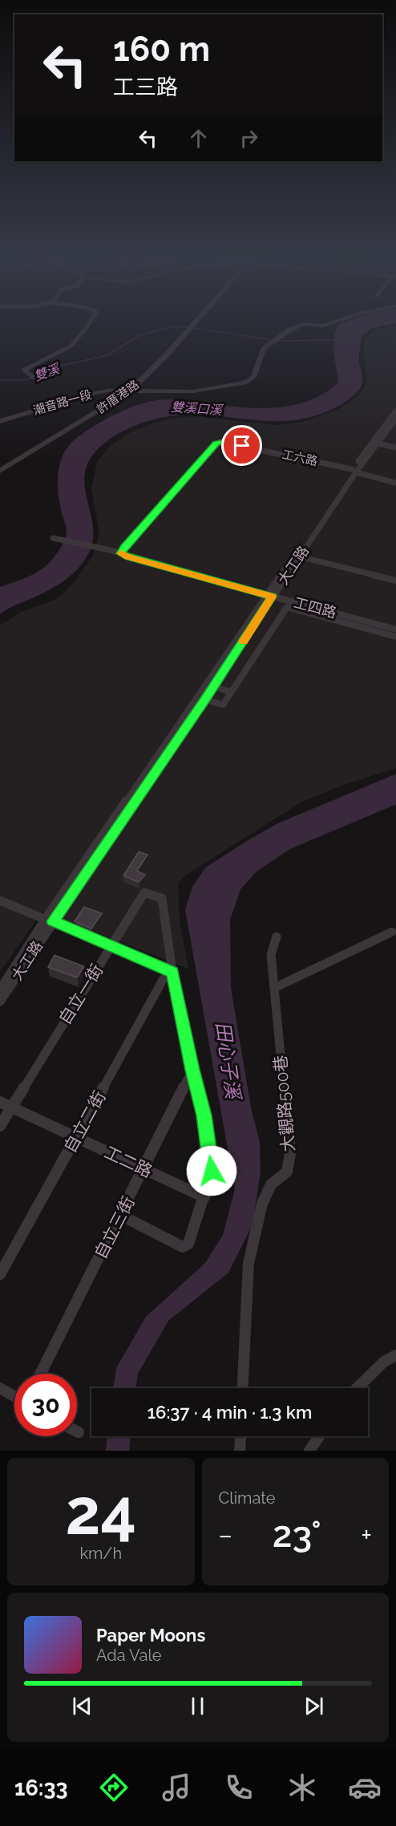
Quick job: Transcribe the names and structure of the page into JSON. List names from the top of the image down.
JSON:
{
  "streets": {
    "street": [
      "許厝港路",
      "潮音路一段",
      "工六路",
      "大工路",
      "工四路",
      "自立一街",
      "大觀路500巷",
      "自立二街",
      "工二路",
      "自立三街"
    ]
  },
  "crossings": [
    ["許厝港路", "潮音路一段"],
    ["工六路", "大工路"],
    ["工六路", "工四路"],
    ["大工路", "工四路"],
    ["自立一街", "自立二街"],
    ["自立一街", "工二路"],
    ["自立二街", "工二路"],
    ["工二路", "自立三街"]
  ],
  "water": ["雙溪", "雙溪口溪", "田心子溪"],
  "page": {
    "turn": ["160 m", "工三路"],
    "limit": "30",
    "trip": "16:37 · 4 min · 1.3 km",
    "tile": [
      ["24", "km/h"],
      "Climate"
    ],
    "heat": ["−", "23°", "+"],
    "song": ["Paper Moons", "Ada Vale"],
    "tabs": "16:33"
  }
}
